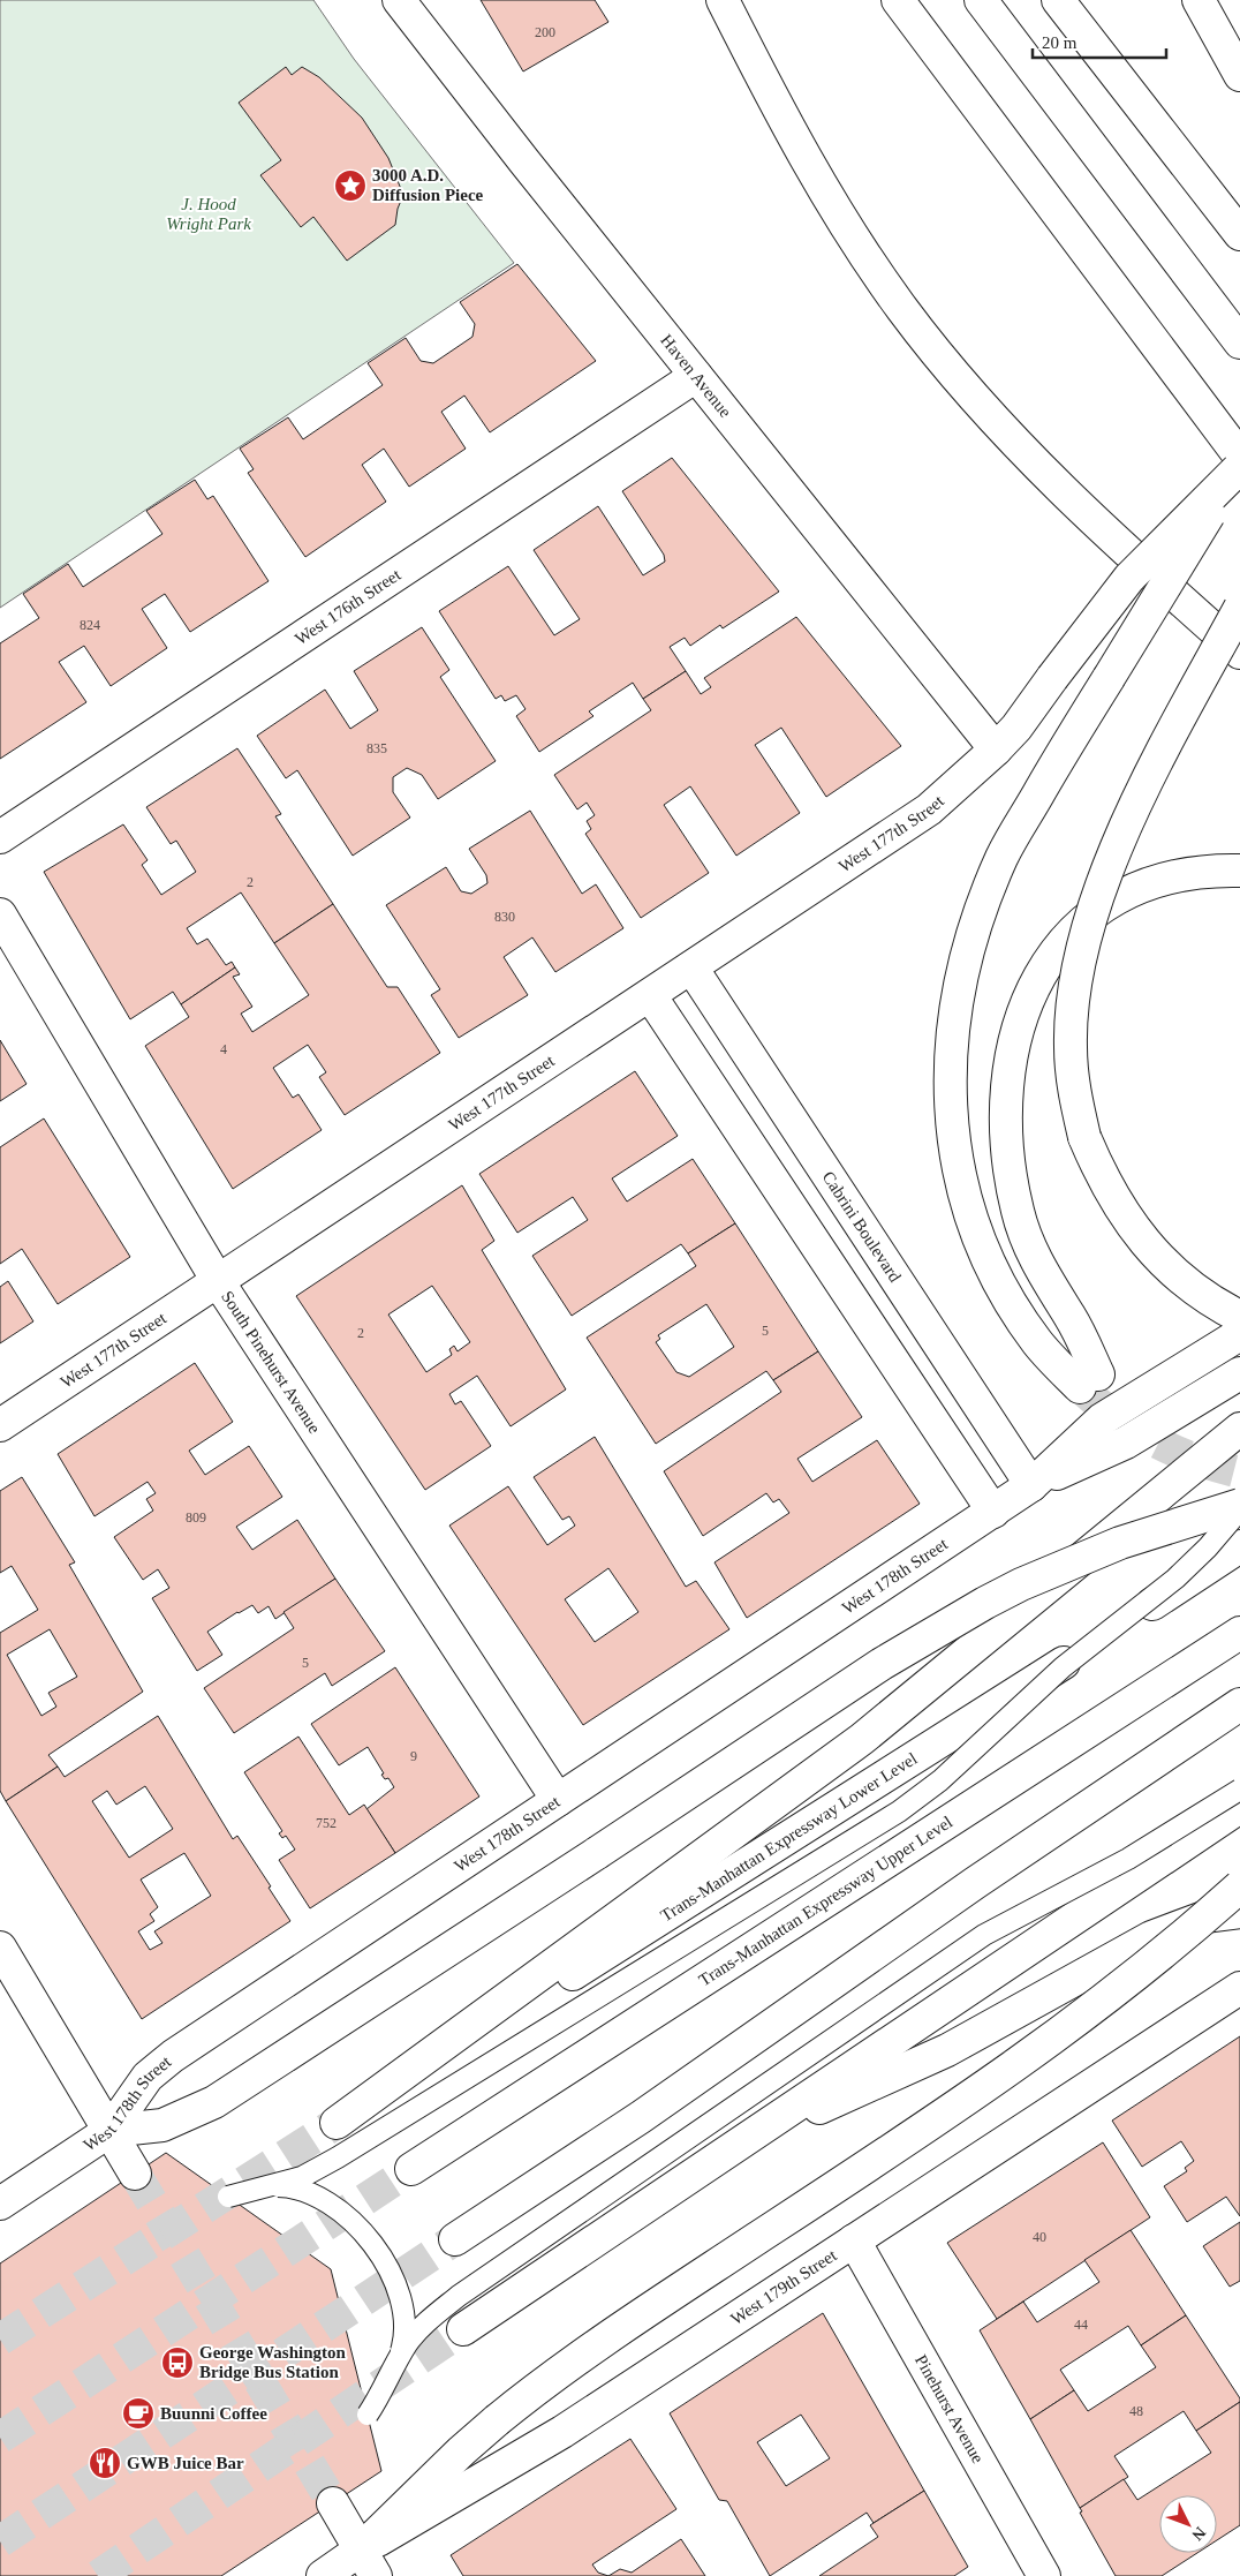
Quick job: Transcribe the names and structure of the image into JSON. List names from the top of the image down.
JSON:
{
  "streets": {
    "main road": [
      "Haven Avenue",
      "West 176th Street",
      "West 177th Street",
      "Cabrini Boulevard",
      "South Pinehurst Avenue",
      "West 178th Street",
      "Trans-Manhattan Expressway Lower Level",
      "Trans-Manhattan Expressway Upper Level",
      "West 179th Street",
      "Pinehurst Avenue"
    ]
  },
  "crossings": [
    ["Haven Avenue", "West 176th Street"],
    ["Haven Avenue", "West 177th Street"],
    ["West 177th Street", "Cabrini Boulevard"],
    ["West 177th Street", "South Pinehurst Avenue"],
    ["Cabrini Boulevard", "West 178th Street"],
    ["South Pinehurst Avenue", "West 178th Street"],
    ["West 179th Street", "Pinehurst Avenue"]
  ],
  "parks": ["J. Hood Wright Park"],
  "places": {
    "place": ["3000 A.D. Diffusion Piece"],
    "bus stop": ["George Washington Bridge Bus Station"],
    "cafe": ["Buunni Coffee"],
    "restaurant": ["GWB Juice Bar"]
  },
  "house_numbers": [
    "200",
    "824",
    "835",
    "2",
    "830",
    "4",
    "5",
    "2",
    "809",
    "5",
    "9",
    "752",
    "40",
    "44",
    "48"
  ],
  "scale_bar": "20 m",
  "north": "bottom right"
}
